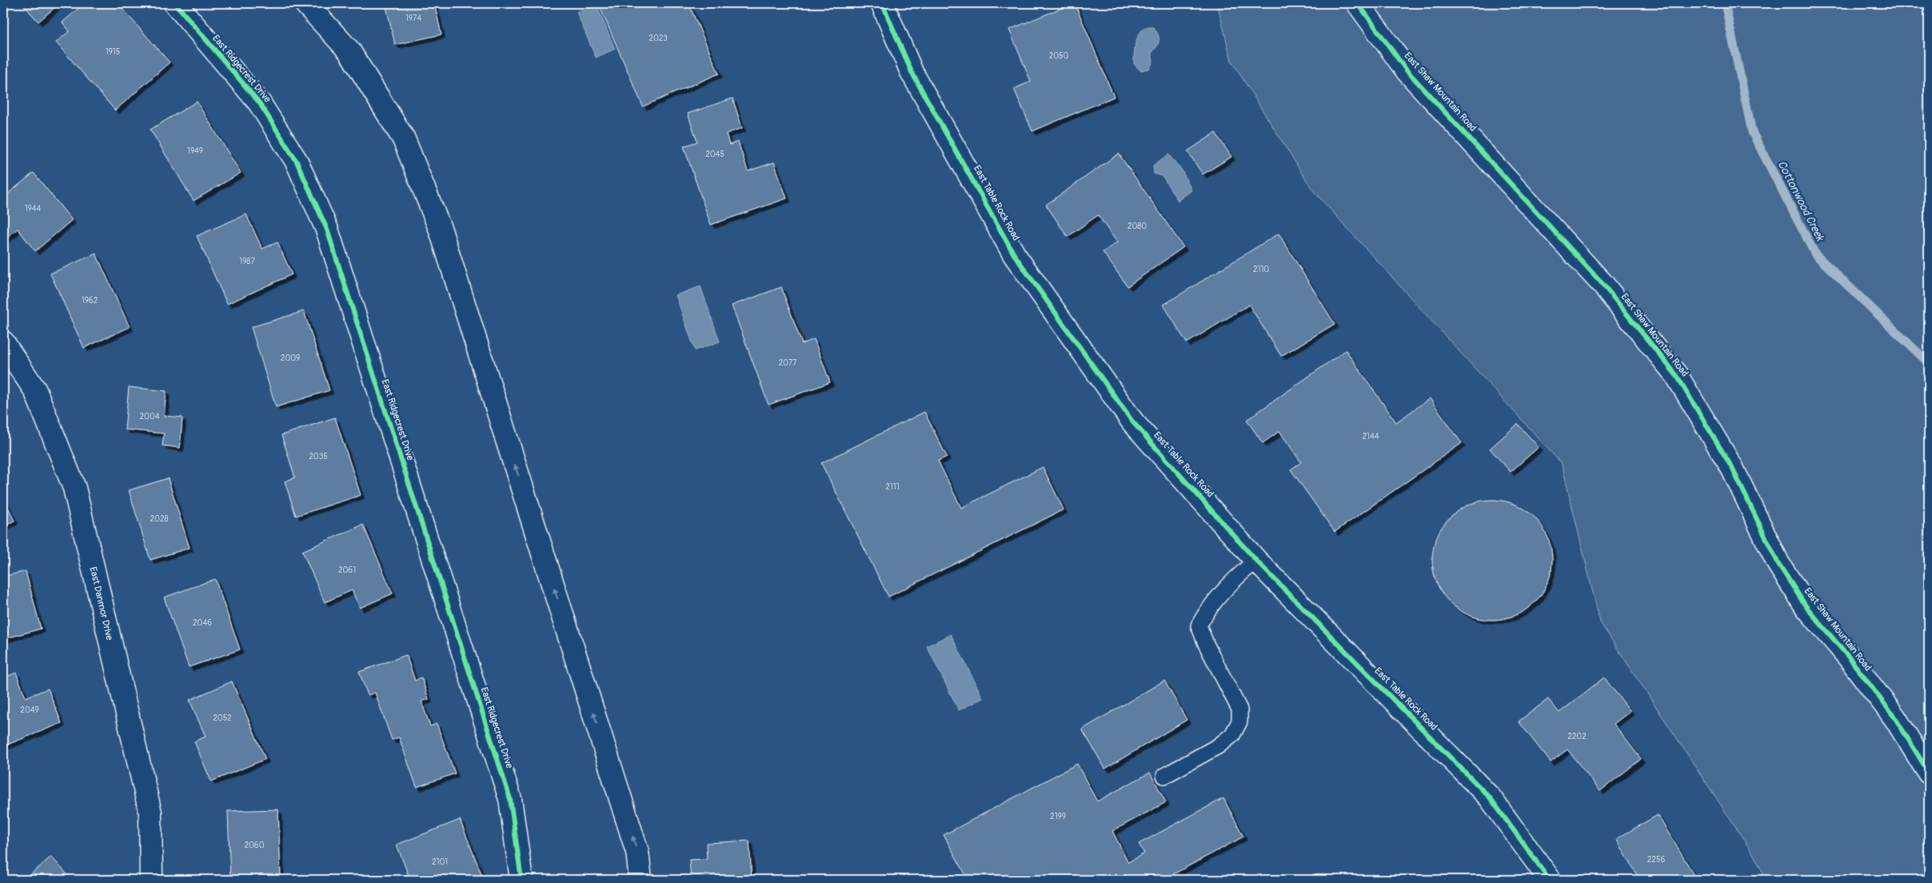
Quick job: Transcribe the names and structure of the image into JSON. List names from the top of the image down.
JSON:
{
  "streets": {
    "street": [
      "East Ridgecrest Drive",
      "East Shaw Mountain Road",
      "East Table Rock Road",
      "East Danmor Drive"
    ]
  },
  "water": ["Cottonwood Creek"],
  "house_numbers": [
    "1974",
    "2023",
    "1915",
    "2050",
    "1949",
    "2045",
    "1944",
    "2080",
    "1987",
    "2110",
    "1962",
    "2009",
    "2077",
    "2004",
    "2144",
    "2035",
    "2111",
    "2028",
    "2061",
    "2046",
    "2049",
    "2052",
    "2202",
    "2199",
    "2060",
    "2256",
    "2101"
  ]
}
